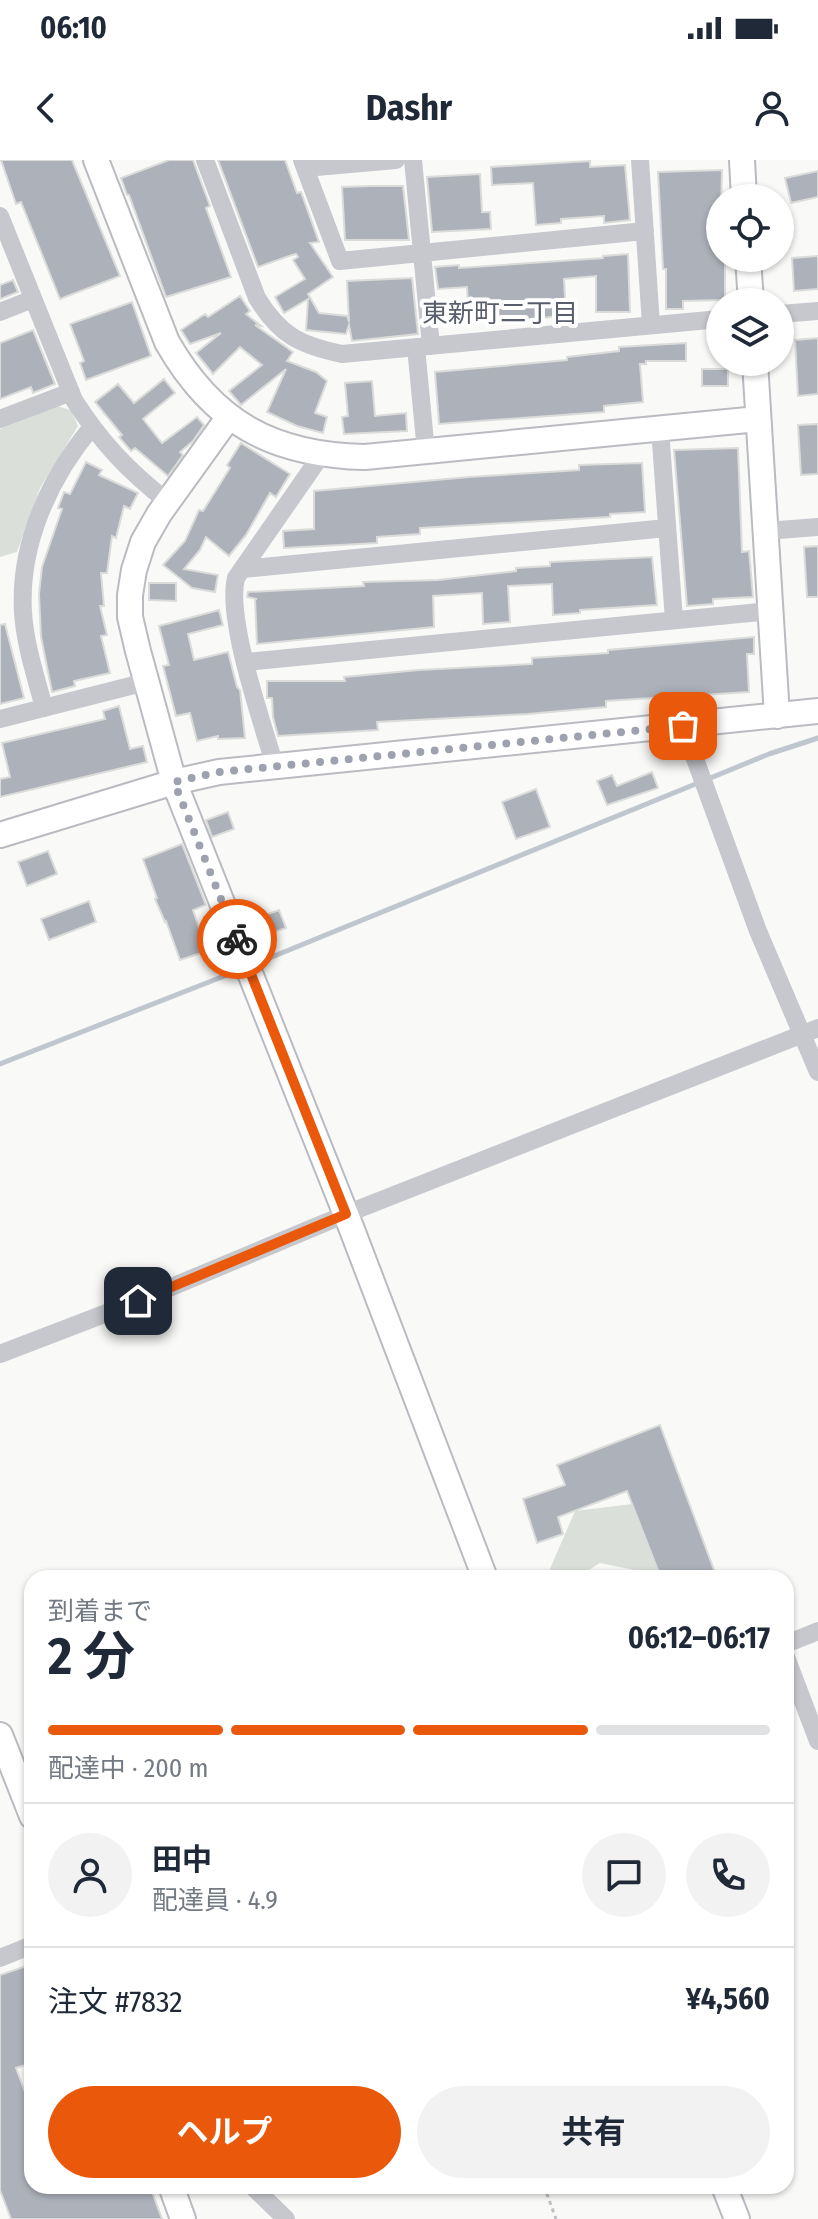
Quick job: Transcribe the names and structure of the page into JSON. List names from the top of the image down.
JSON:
{
  "districts": ["東新町二丁目"],
  "page": {
    "status": "06:10",
    "header": "Dashr",
    "heading": ["2 分", "到着まで", "06:12–06:17"],
    "panel": [
      "田中",
      "配達員 · 4.9",
      "注文 #7832",
      "¥4,560"
    ],
    "bar": "配達中 · 200 m",
    "buttons": ["ヘルプ", "共有"]
  }
}
